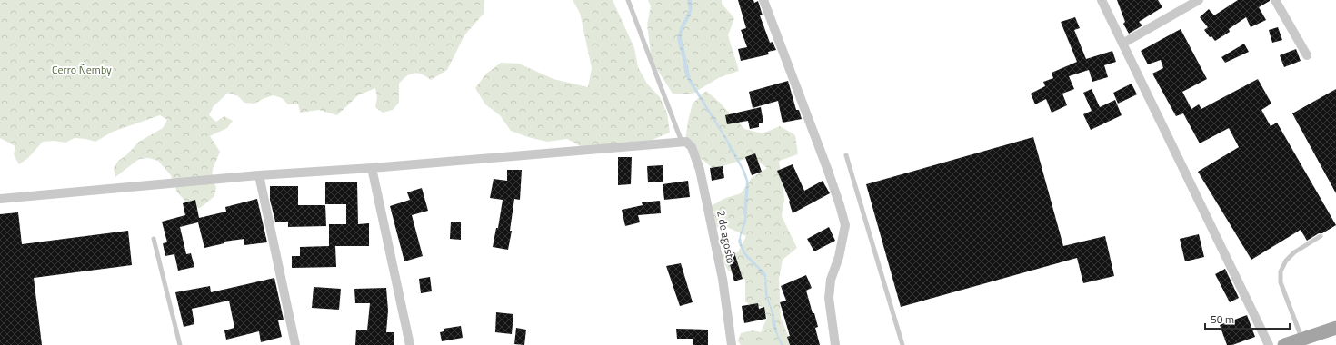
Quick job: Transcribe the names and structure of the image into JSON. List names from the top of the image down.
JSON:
{
  "streets": {
    "street": ["2 de agosto"]
  },
  "parks": ["Cerro Ñemby"],
  "scale_bar": "50 m"
}
